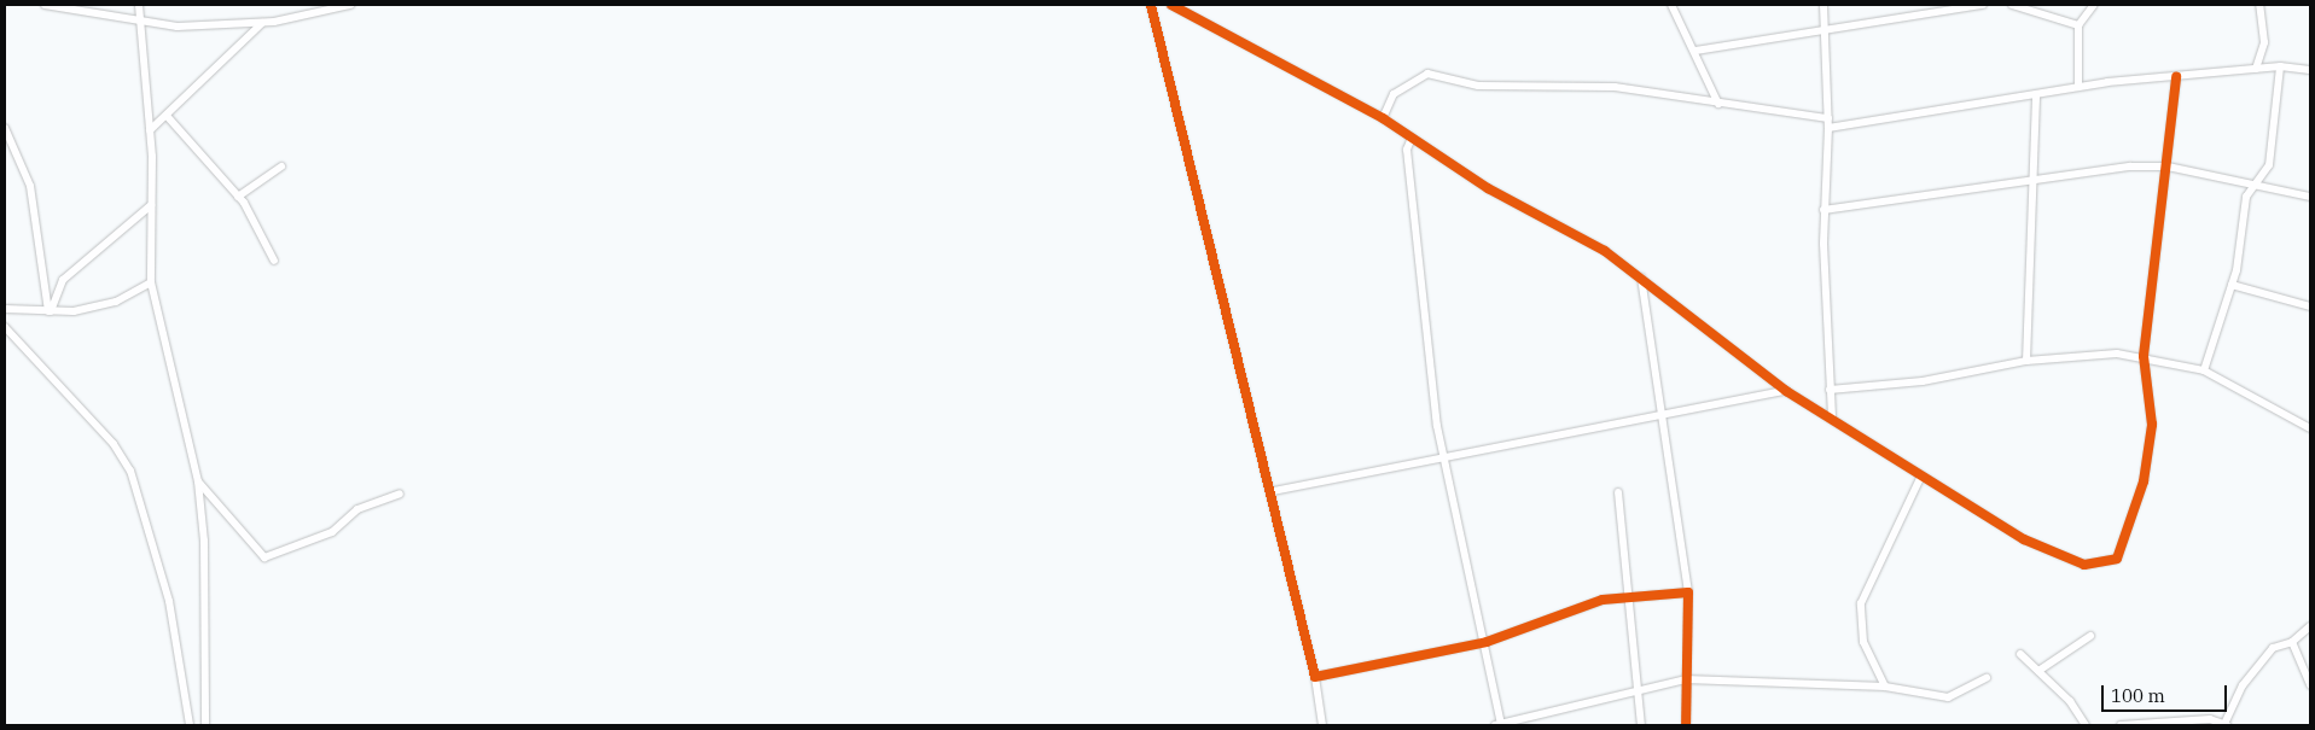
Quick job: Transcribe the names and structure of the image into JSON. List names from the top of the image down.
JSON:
{
  "scale_bar": "100 m"
}
